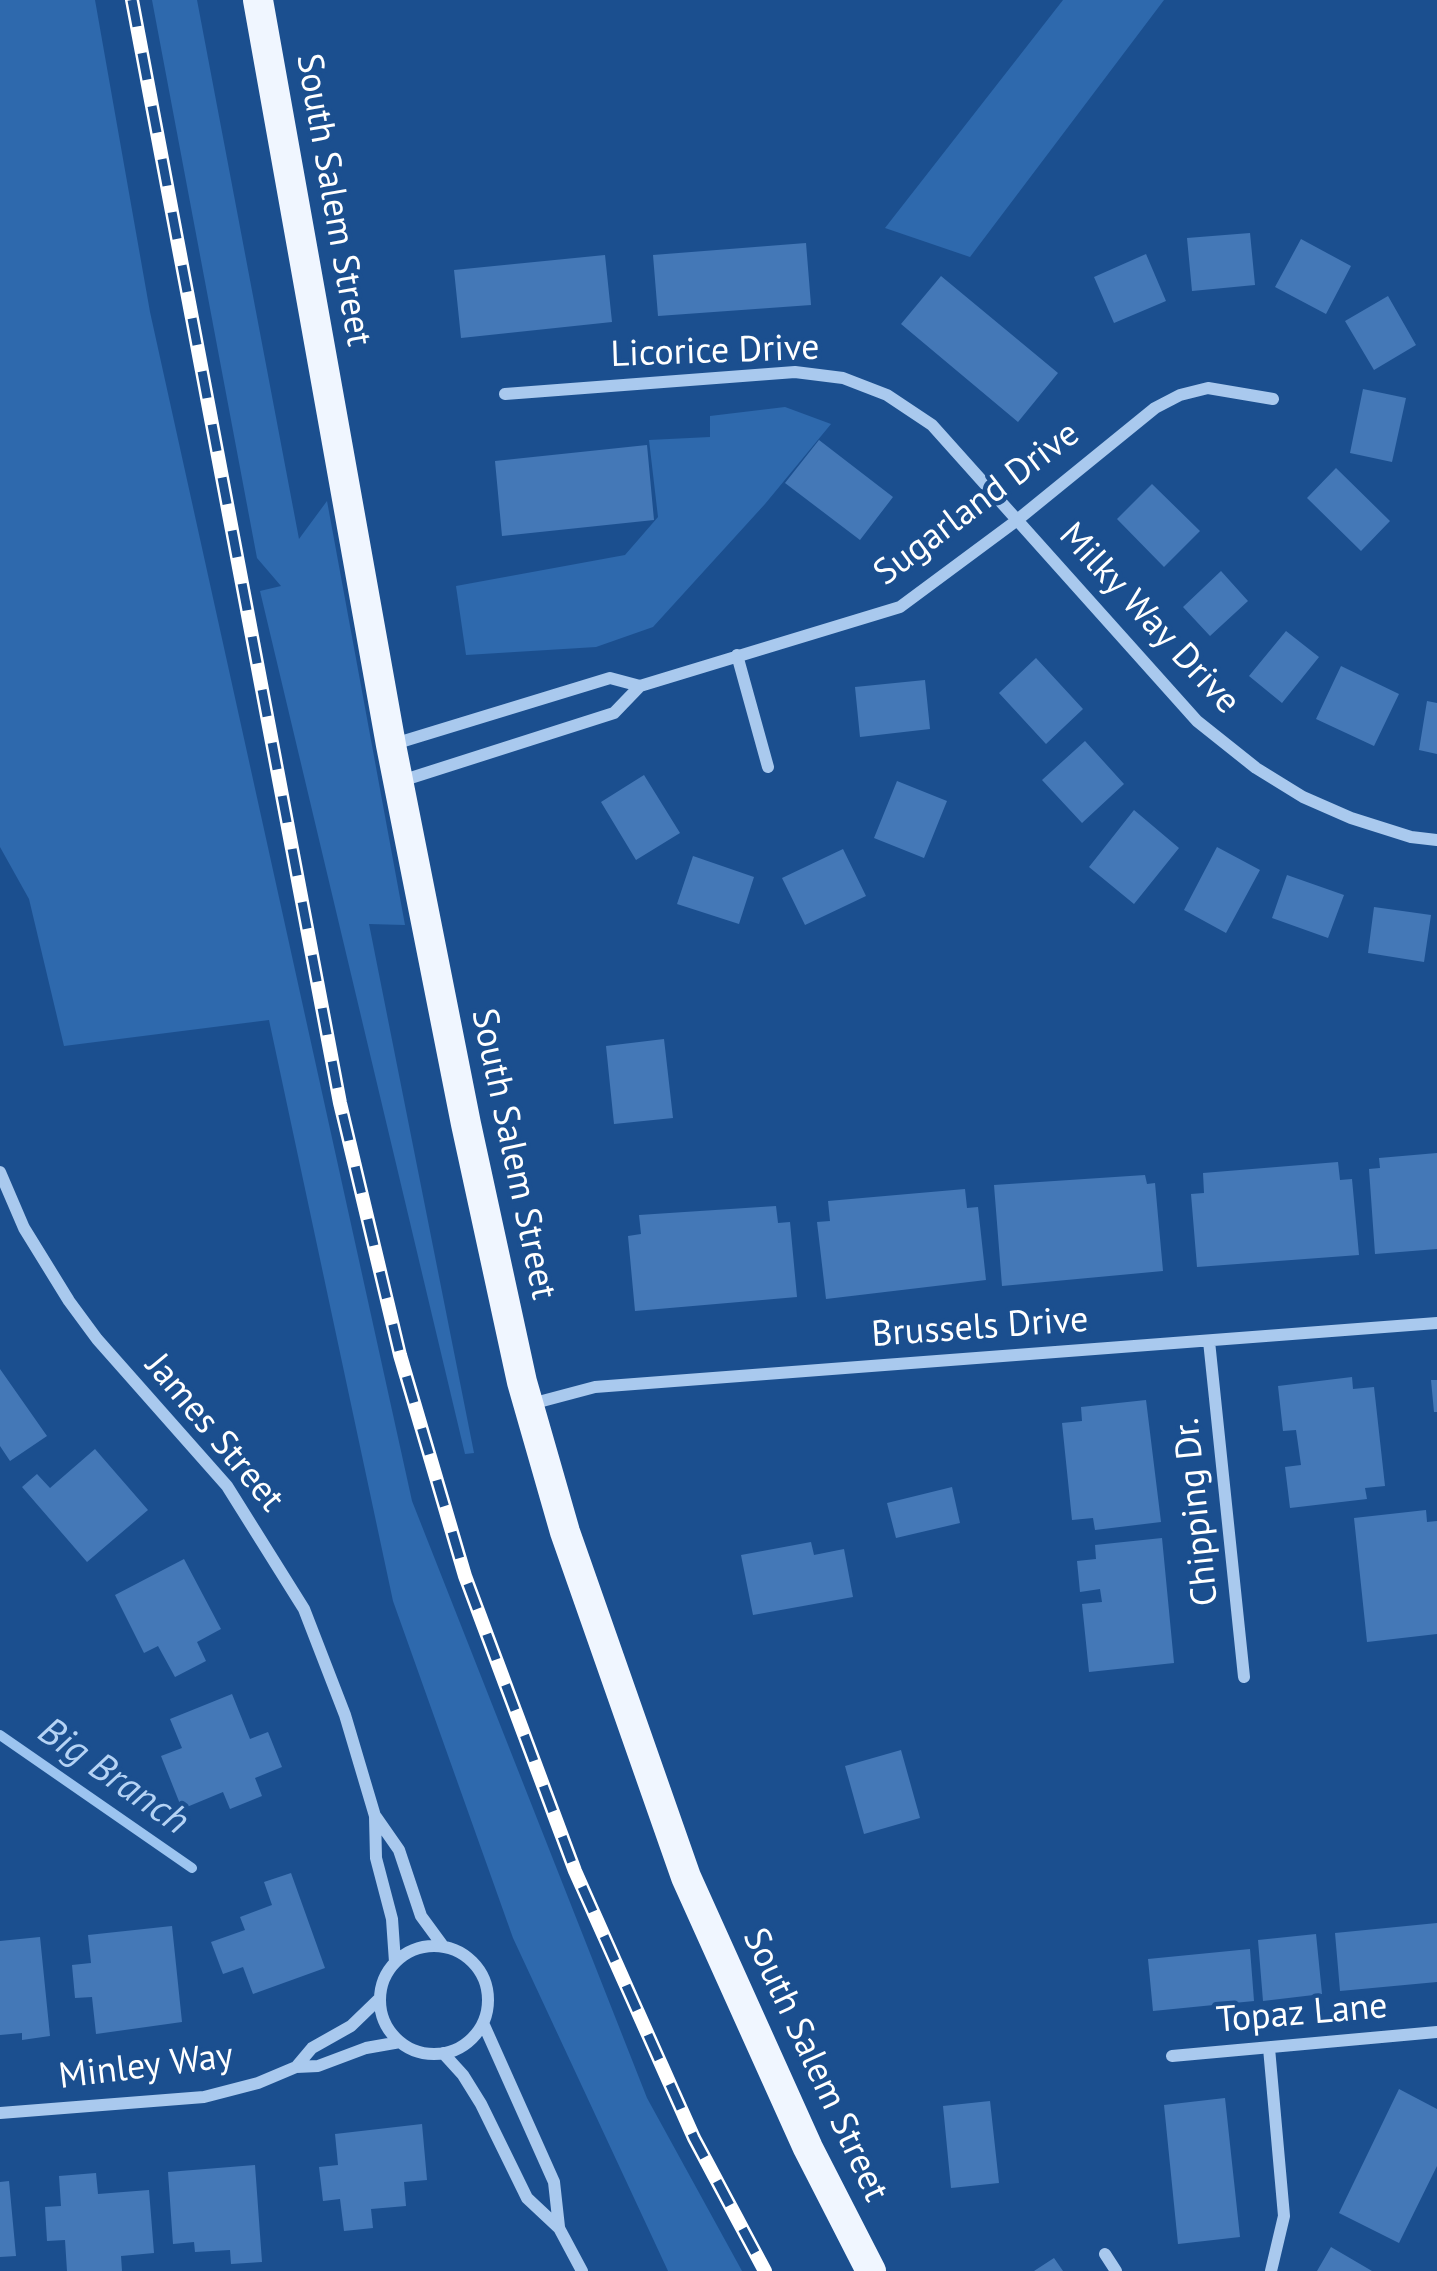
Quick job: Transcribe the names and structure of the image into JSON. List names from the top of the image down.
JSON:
{
  "streets": {
    "main road": ["South Salem Street"],
    "street": [
      "Licorice Drive",
      "Sugarland Drive",
      "Milky Way Drive",
      "Brussels Drive",
      "James Street",
      "Chipping Dr.",
      "Topaz Lane",
      "Minley Way"
    ]
  },
  "crossings": [
    ["South Salem Street", "Sugarland Drive"],
    ["South Salem Street", "Brussels Drive"],
    ["Licorice Drive", "Sugarland Drive"],
    ["Licorice Drive", "Milky Way Drive"],
    ["Sugarland Drive", "Milky Way Drive"],
    ["Brussels Drive", "Chipping Dr."],
    ["James Street", "Minley Way"]
  ],
  "water": ["Big Branch"]
}
